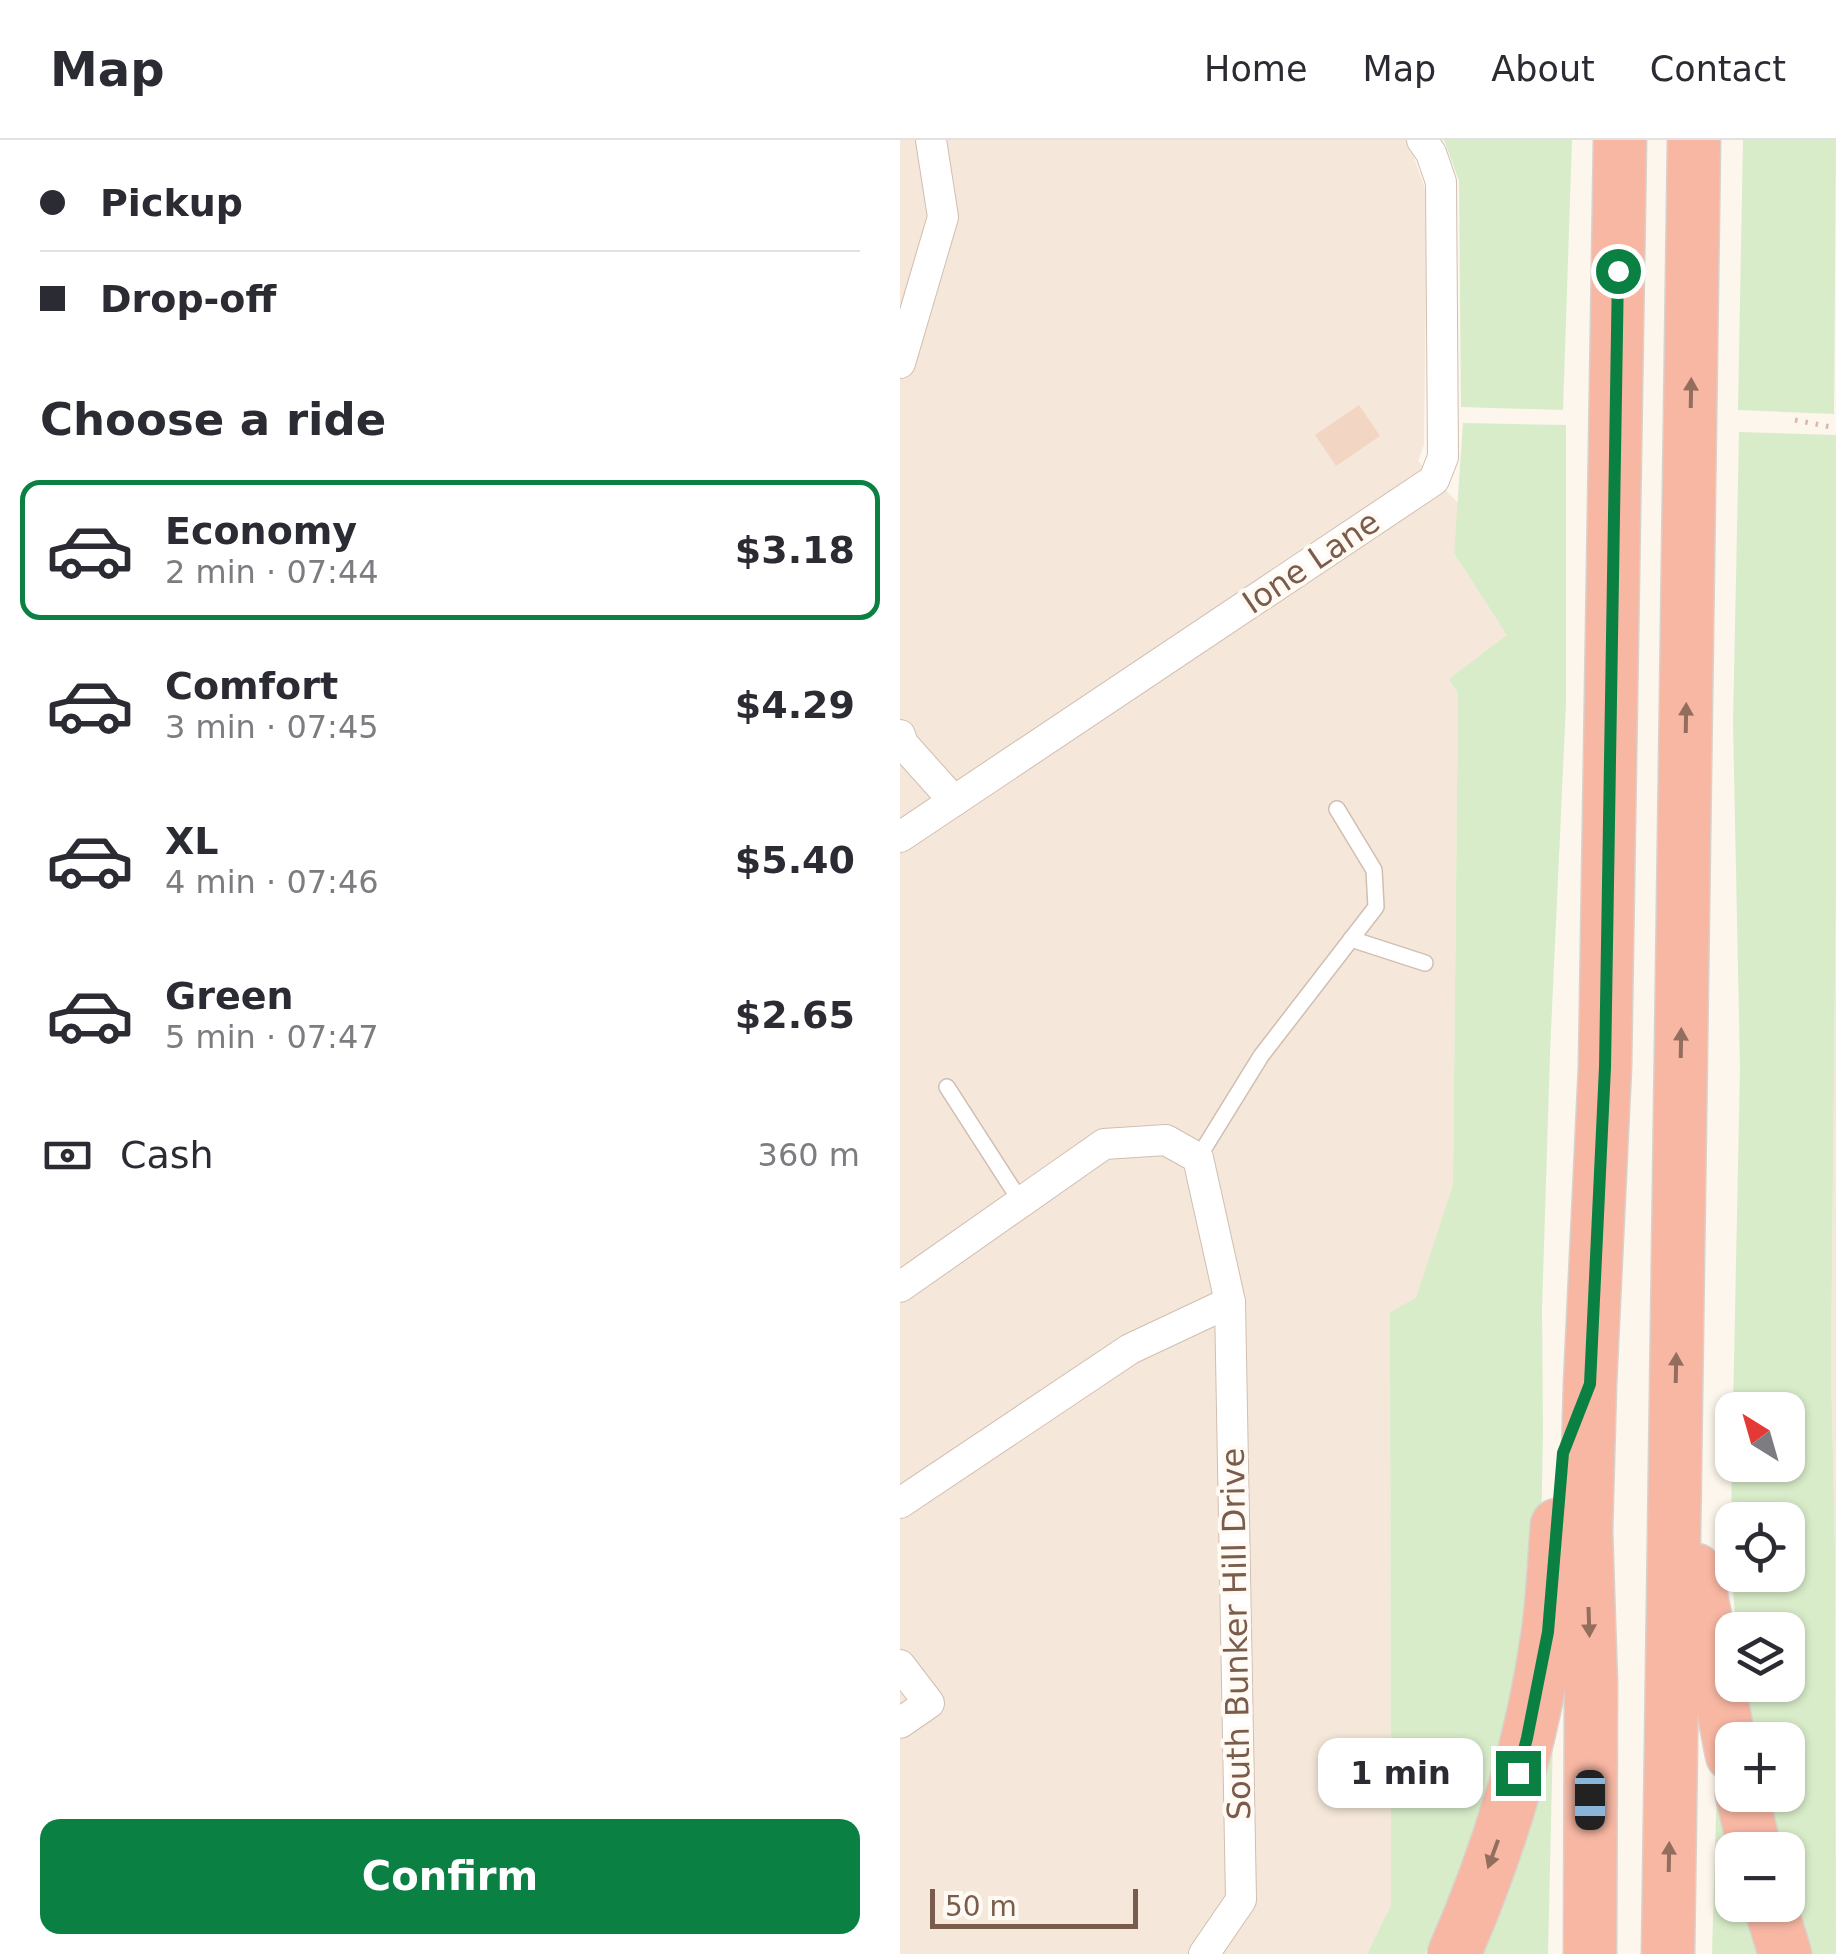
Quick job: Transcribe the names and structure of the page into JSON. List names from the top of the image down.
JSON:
{
  "streets": {
    "street": ["Ione Lane", "South Bunker Hill Drive"]
  },
  "scale_bar": "50 m",
  "north": "top left",
  "page": {
    "header": "Map",
    "nav": [
      "Home",
      "Map",
      "About",
      "Contact"
    ],
    "banner": ["Pickup", "Drop-off"],
    "heading": "Choose a ride",
    "list": [
      {
        "name": "Economy",
        "note": "2 min · 07:44",
        "value": "$3.18"
      },
      {
        "name": "Comfort",
        "note": "3 min · 07:45",
        "value": "$4.29"
      },
      {
        "name": "XL",
        "note": "4 min · 07:46",
        "value": "$5.40"
      },
      {
        "name": "Green",
        "note": "5 min · 07:47",
        "value": "$2.65"
      }
    ],
    "pay": ["Cash", "360 m"],
    "map_buttons": ["+", "−"],
    "bubble": "1 min",
    "buttons": "Confirm",
    "scale": "50 m"
  }
}
